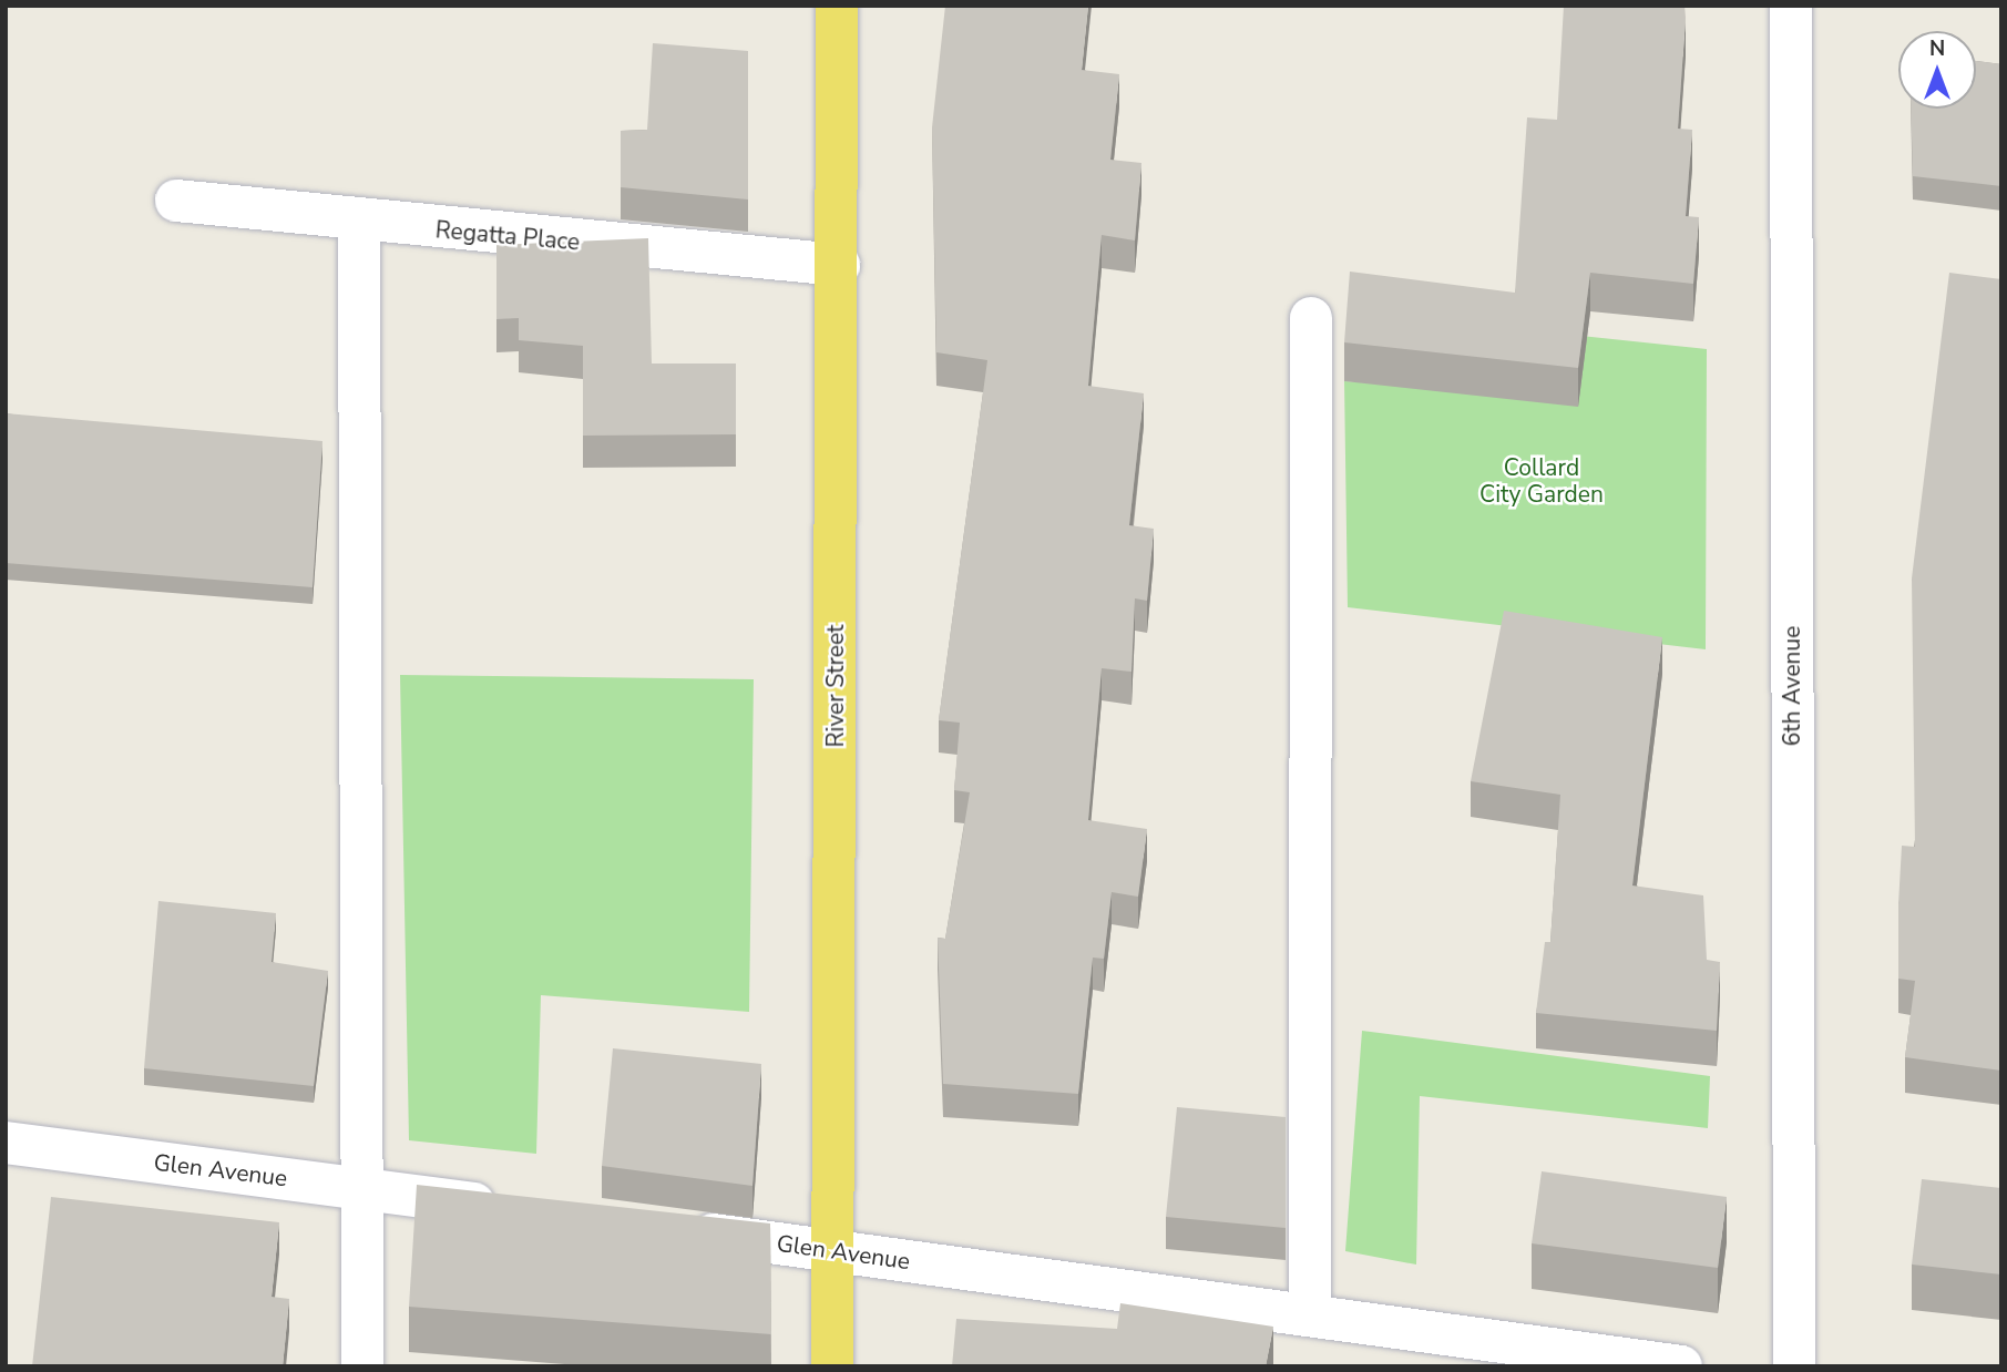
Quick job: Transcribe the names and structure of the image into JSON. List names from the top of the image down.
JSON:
{
  "streets": {
    "main road": ["River Street"],
    "street": ["Regatta Place", "6th Avenue", "Glen Avenue"]
  },
  "crossings": [
    ["Regatta Place", "River Street"],
    ["River Street", "Glen Avenue"]
  ],
  "parks": ["Collard City Garden"],
  "north": "top"
}
